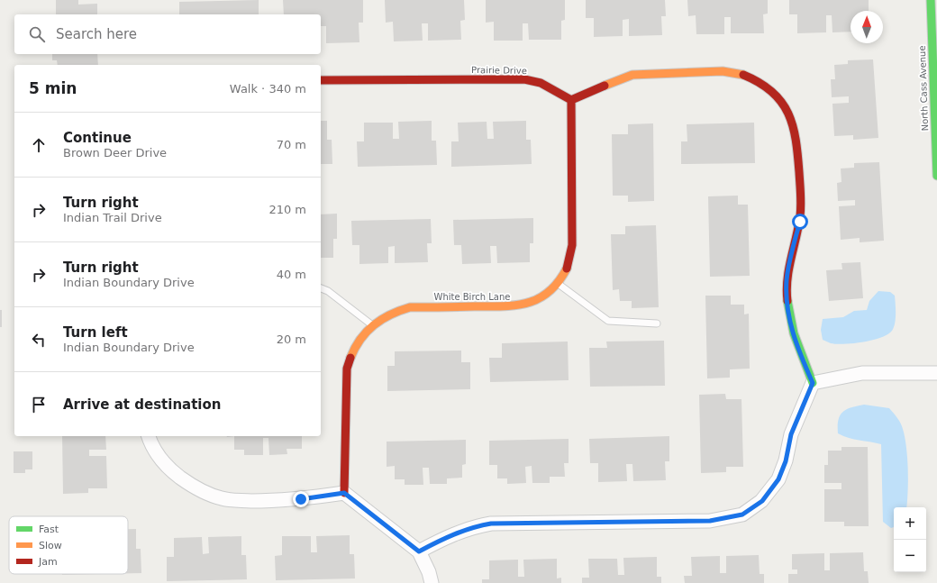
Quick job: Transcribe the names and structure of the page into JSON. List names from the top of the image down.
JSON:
{
  "streets": {
    "street": ["Prairie Drive", "North Cass Avenue", "White Birch Lane"]
  },
  "crossings": [
    ["Prairie Drive", "White Birch Lane"]
  ],
  "legend": ["Fast", "Slow", "Jam"],
  "north": "top",
  "page": {
    "search": "Search here",
    "heading": ["5 min", "Walk · 340 m"],
    "list": [
      ["Continue", "Brown Deer Drive", "70 m"],
      ["Turn right", "Indian Trail Drive", "210 m"],
      ["Turn right", "Indian Boundary Drive", "40 m"],
      ["Turn left", "Indian Boundary Drive", "20 m"],
      "Arrive at destination"
    ],
    "map_buttons": ["+", "−"]
  }
}
